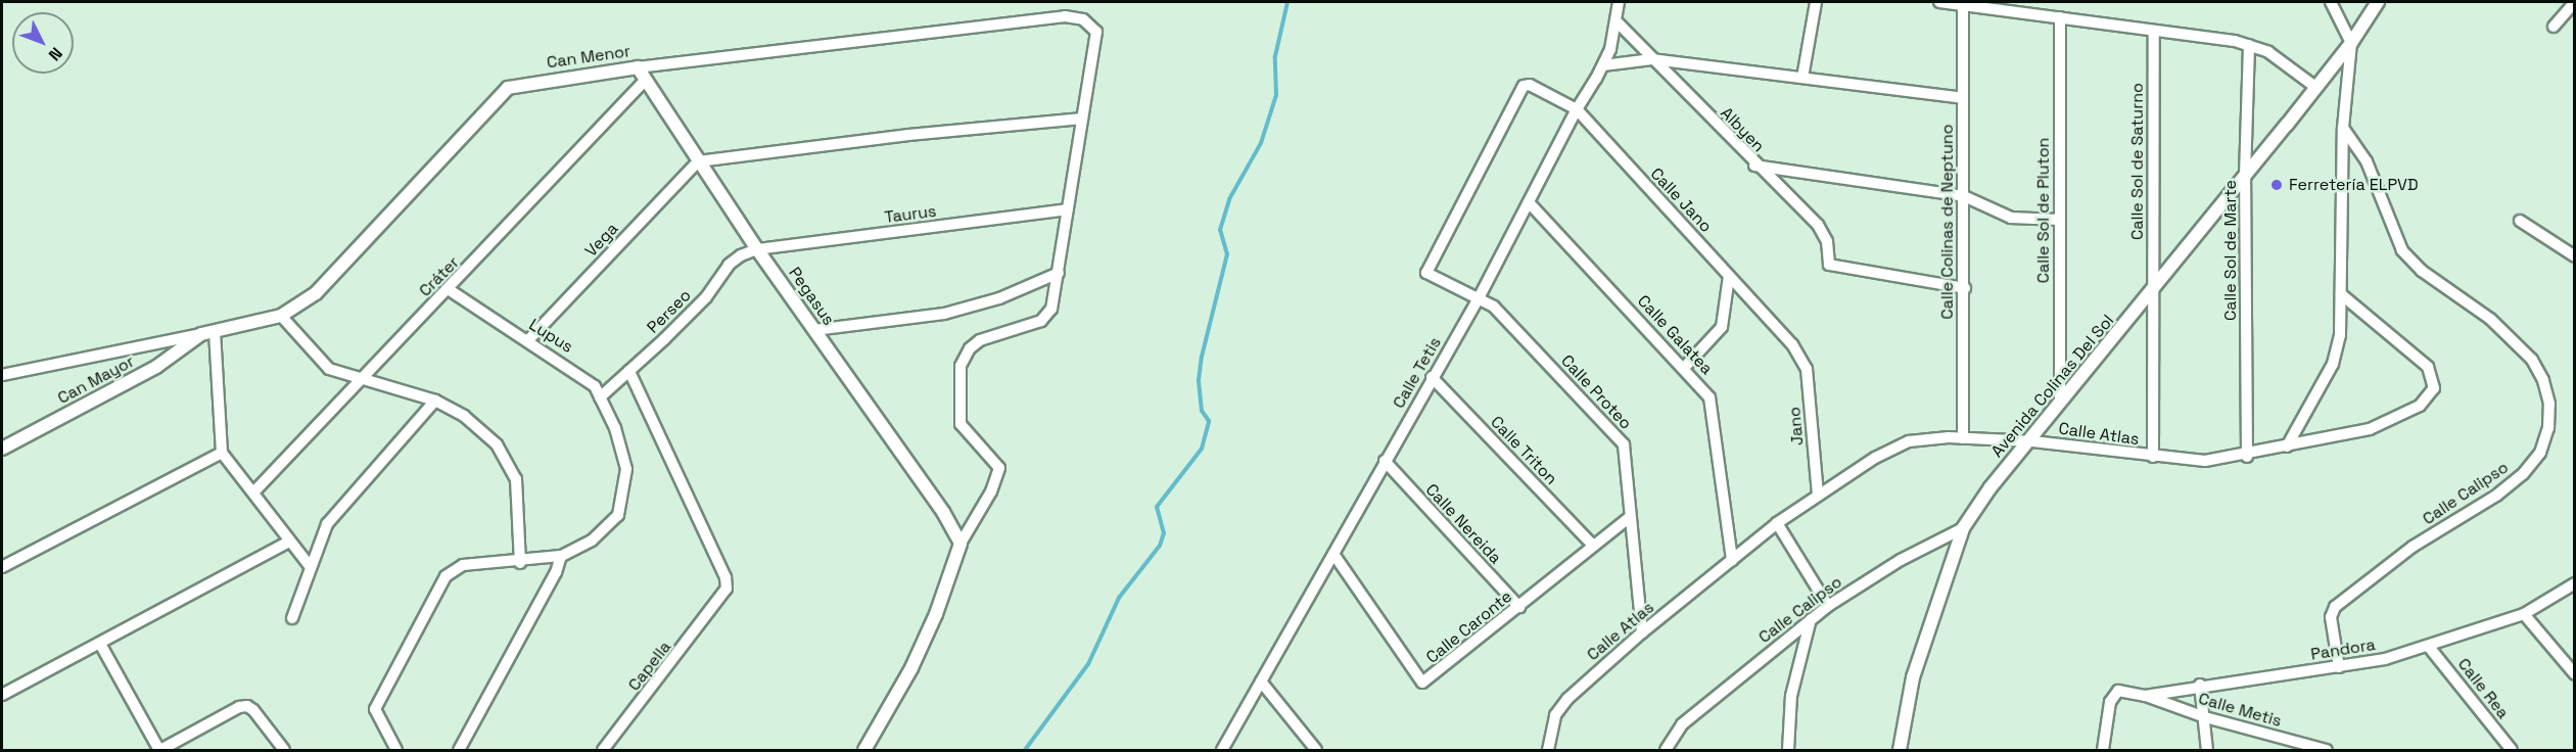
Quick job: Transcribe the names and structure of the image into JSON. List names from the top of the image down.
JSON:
{
  "streets": {
    "street": [
      "Can Menor",
      "Albyen",
      "Calle Sol de Saturno",
      "Calle Jano",
      "Calle Sol de Pluton",
      "Taurus",
      "Calle Colinas de Neptuno",
      "Vega",
      "Calle Sol de Marte",
      "Cráter",
      "Pegasus",
      "Perseo",
      "Calle Galatea",
      "Lupus",
      "Calle Tetis",
      "Can Mayor",
      "Avenida Colinas Del Sol",
      "Calle Proteo",
      "Jano",
      "Calle Atlas",
      "Calle Triton",
      "Calle Calipso",
      "Calle Nereida",
      "Calle Caronte",
      "Pandora",
      "Capella",
      "Calle Rea",
      "Calle Metis"
    ]
  },
  "crossings": [
    ["Can Menor", "Pegasus"],
    ["Can Menor", "Can Mayor"],
    ["Albyen", "Calle Colinas de Neptuno"],
    ["Albyen", "Calle Tetis"],
    ["Calle Sol de Saturno", "Avenida Colinas Del Sol"],
    ["Calle Jano", "Calle Tetis"],
    ["Calle Jano", "Calle Proteo"],
    ["Calle Jano", "Jano"],
    ["Calle Sol de Pluton", "Avenida Colinas Del Sol"],
    ["Taurus", "Pegasus"],
    ["Taurus", "Perseo"],
    ["Calle Colinas de Neptuno", "Calle Atlas"],
    ["Vega", "Pegasus"],
    ["Vega", "Lupus"],
    ["Calle Sol de Marte", "Avenida Colinas Del Sol"],
    ["Calle Sol de Marte", "Calle Atlas"],
    ["Cráter", "Pegasus"],
    ["Cráter", "Lupus"],
    ["Pegasus", "Perseo"],
    ["Perseo", "Lupus"],
    ["Perseo", "Capella"],
    ["Calle Galatea", "Calle Tetis"],
    ["Calle Galatea", "Calle Atlas"],
    ["Calle Tetis", "Calle Proteo"],
    ["Calle Tetis", "Calle Triton"],
    ["Calle Tetis", "Calle Nereida"],
    ["Calle Tetis", "Calle Caronte"],
    ["Avenida Colinas Del Sol", "Calle Atlas"],
    ["Avenida Colinas Del Sol", "Calle Calipso"],
    ["Calle Proteo", "Calle Atlas"],
    ["Calle Proteo", "Calle Caronte"],
    ["Jano", "Calle Atlas"],
    ["Calle Triton", "Calle Caronte"],
    ["Calle Calipso", "Pandora"],
    ["Calle Nereida", "Calle Caronte"],
    ["Pandora", "Calle Rea"],
    ["Pandora", "Calle Metis"]
  ],
  "places": ["Ferretería ELPVD"],
  "north": "bottom right"
}
